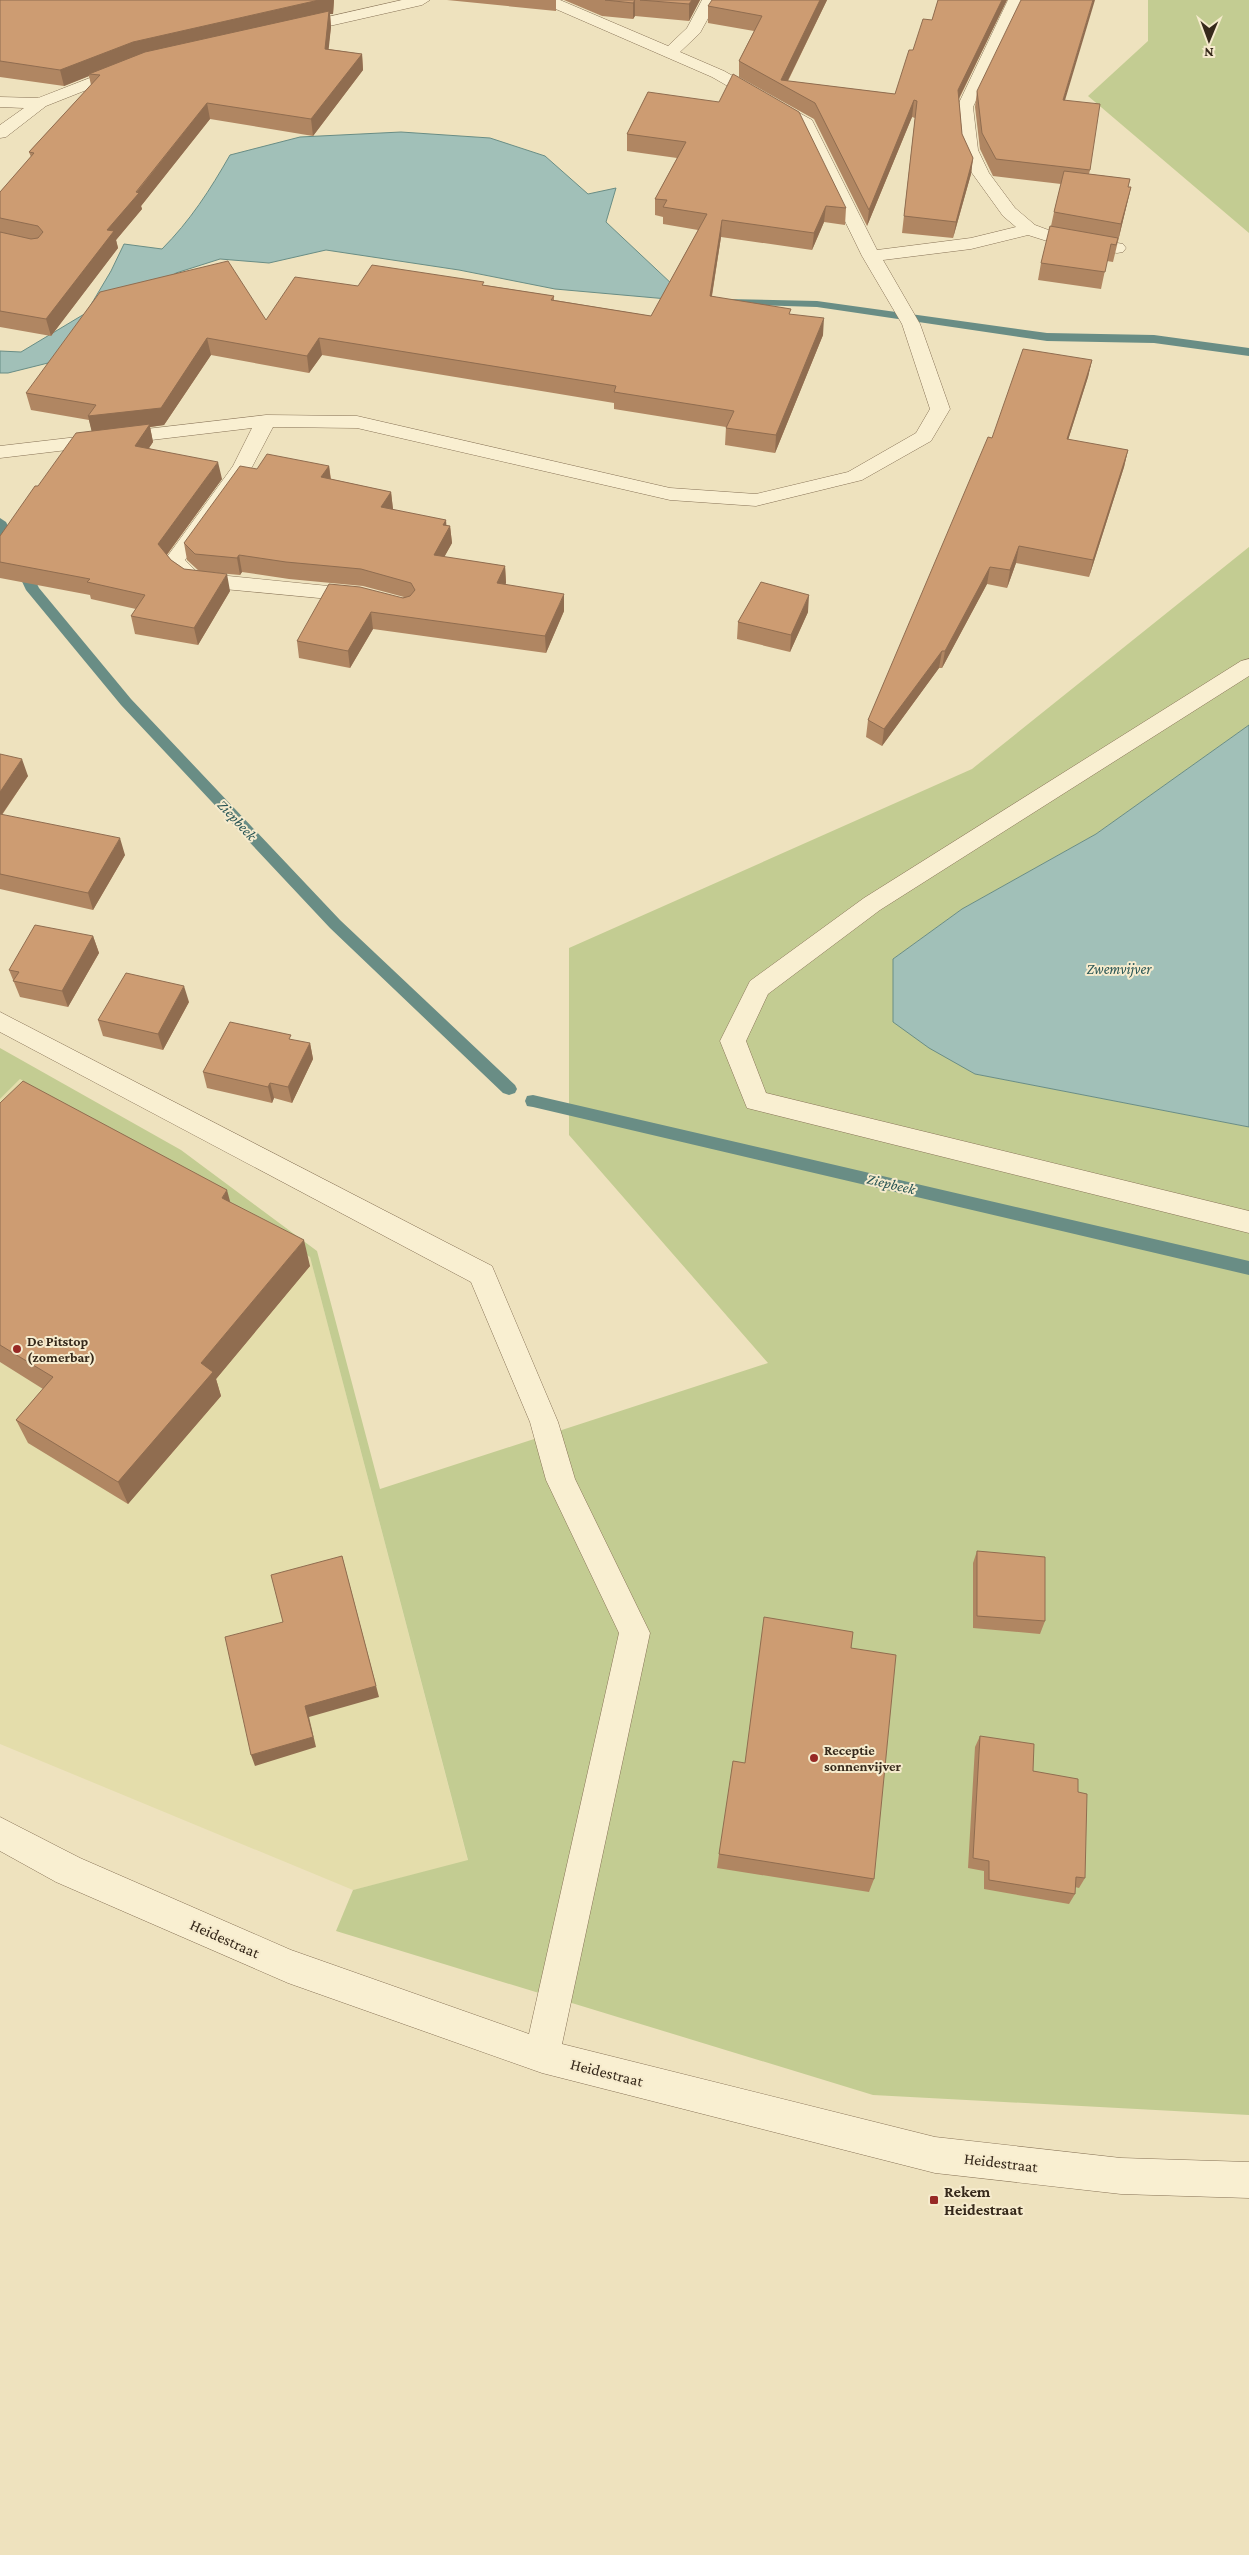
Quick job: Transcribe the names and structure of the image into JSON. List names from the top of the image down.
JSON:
{
  "streets": {
    "street": ["Heidestraat"]
  },
  "water": ["Ziepbeek", "Zwemvijver"],
  "places": {
    "other": ["De Pitstop (zomerbar)", "Receptie sonnenvijver"],
    "transit": ["Rekem Heidestraat"]
  },
  "north": "bottom"
}
